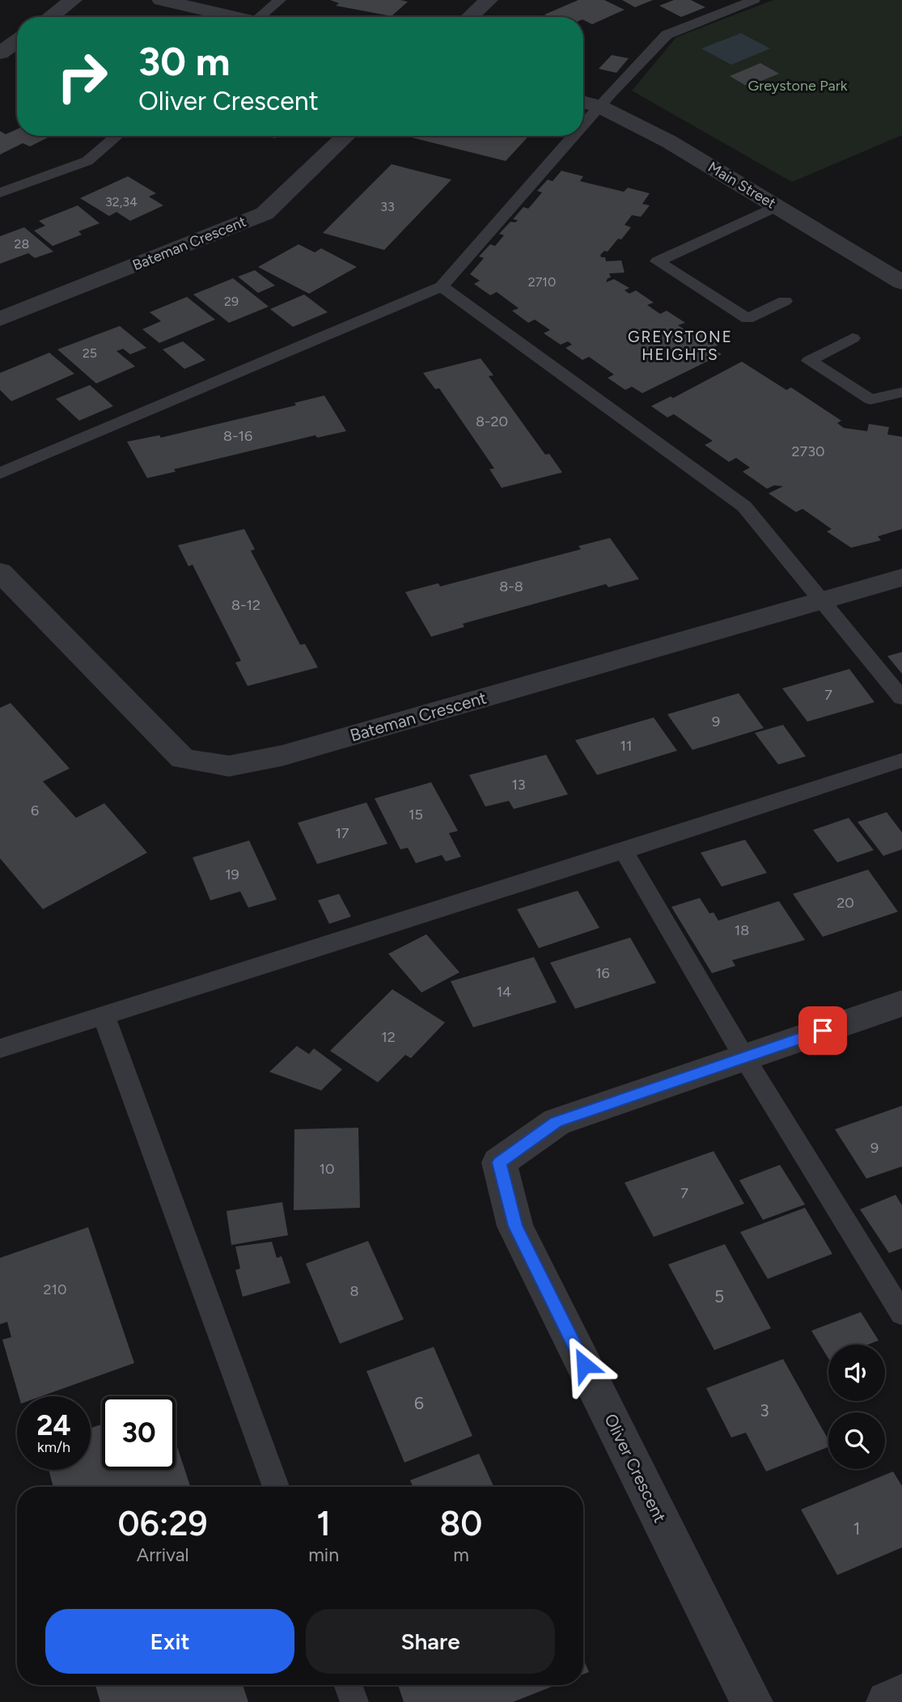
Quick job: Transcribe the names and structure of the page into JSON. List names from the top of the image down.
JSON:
{
  "streets": {
    "street": ["Main Street", "Bateman Crescent", "Oliver Crescent"]
  },
  "districts": ["GREYSTONE HEIGHTS"],
  "parks": ["Greystone Park"],
  "house_numbers": [
    "32,34",
    "33",
    "28",
    "2710",
    "29",
    "25",
    "8-20",
    "8-16",
    "2730",
    "8-8",
    "8-12",
    "7",
    "9",
    "11",
    "13",
    "6",
    "15",
    "17",
    "19",
    "20",
    "18",
    "16",
    "14",
    "12",
    "9",
    "10",
    "7",
    "210",
    "8",
    "5",
    "6",
    "3",
    "1"
  ],
  "page": {
    "turn": ["30 m", "Oliver Crescent"],
    "speed": "24 km/h",
    "limit": "30",
    "eta": [
      "06:29",
      "Arrival",
      "1",
      "min",
      "80",
      "m"
    ],
    "buttons": ["Exit", "Share"]
  }
}
